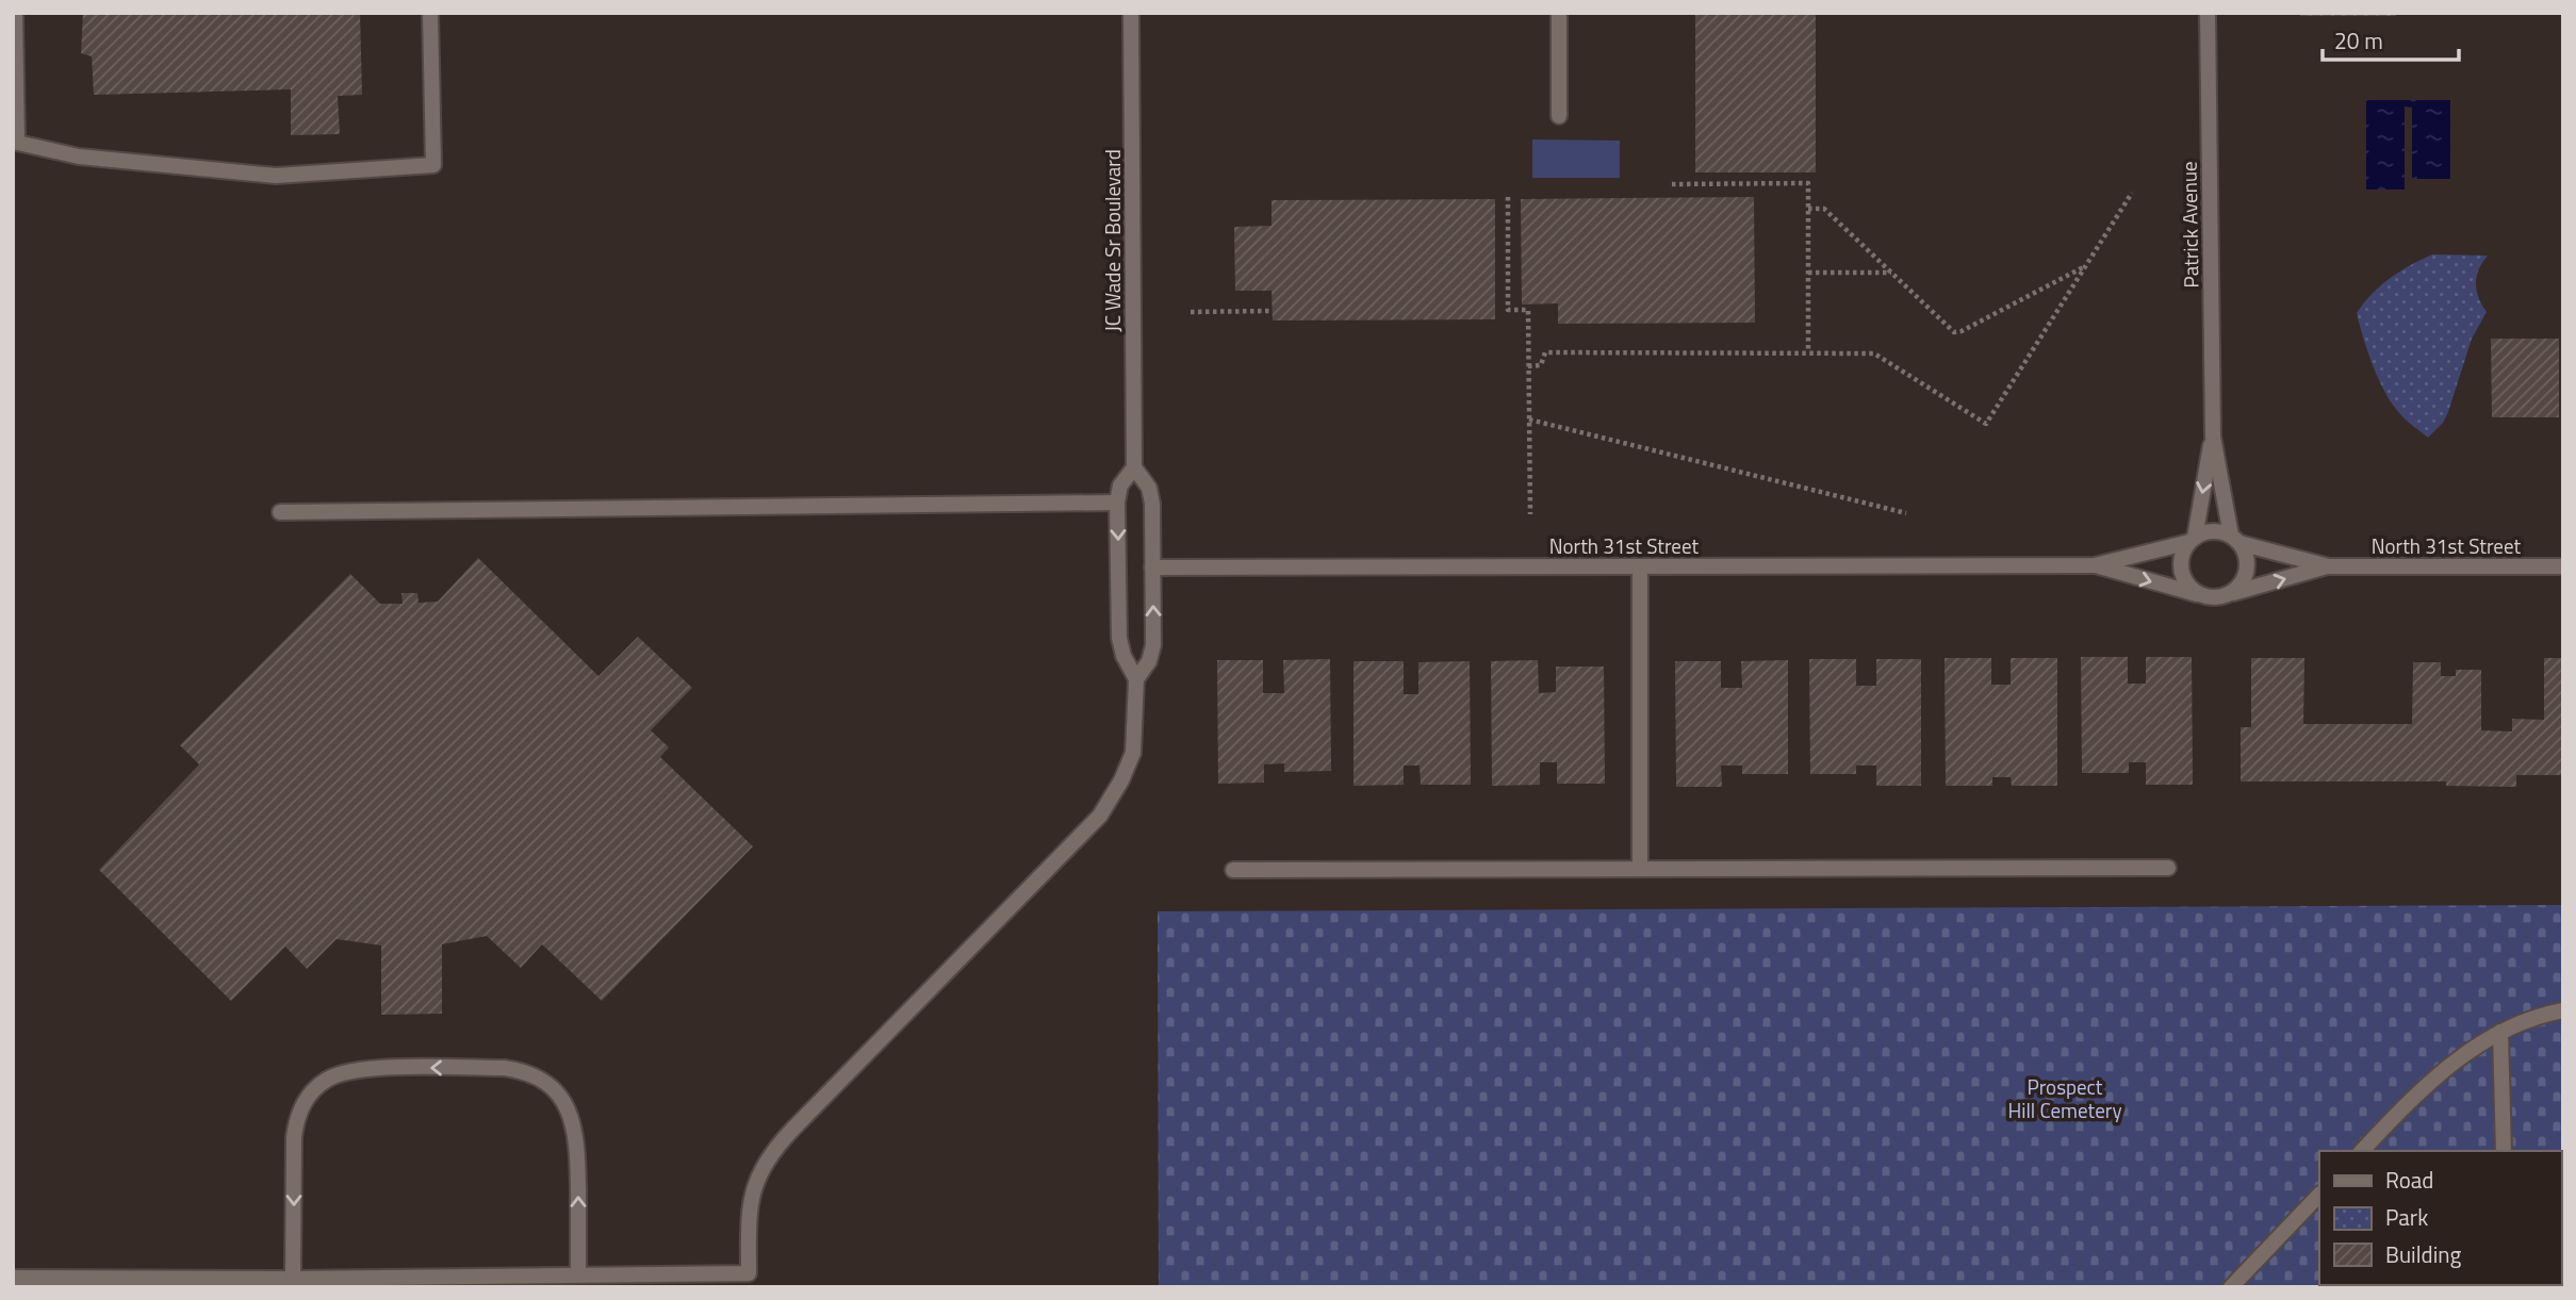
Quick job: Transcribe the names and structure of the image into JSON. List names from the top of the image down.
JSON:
{
  "streets": {
    "street": ["Patrick Avenue", "JC Wade Sr Boulevard", "North 31st Street"]
  },
  "crossings": [
    ["Patrick Avenue", "North 31st Street"],
    ["JC Wade Sr Boulevard", "North 31st Street"]
  ],
  "parks": ["Prospect Hill Cemetery"],
  "legend": ["Road", "Park", "Building"],
  "scale_bar": "20 m"
}
